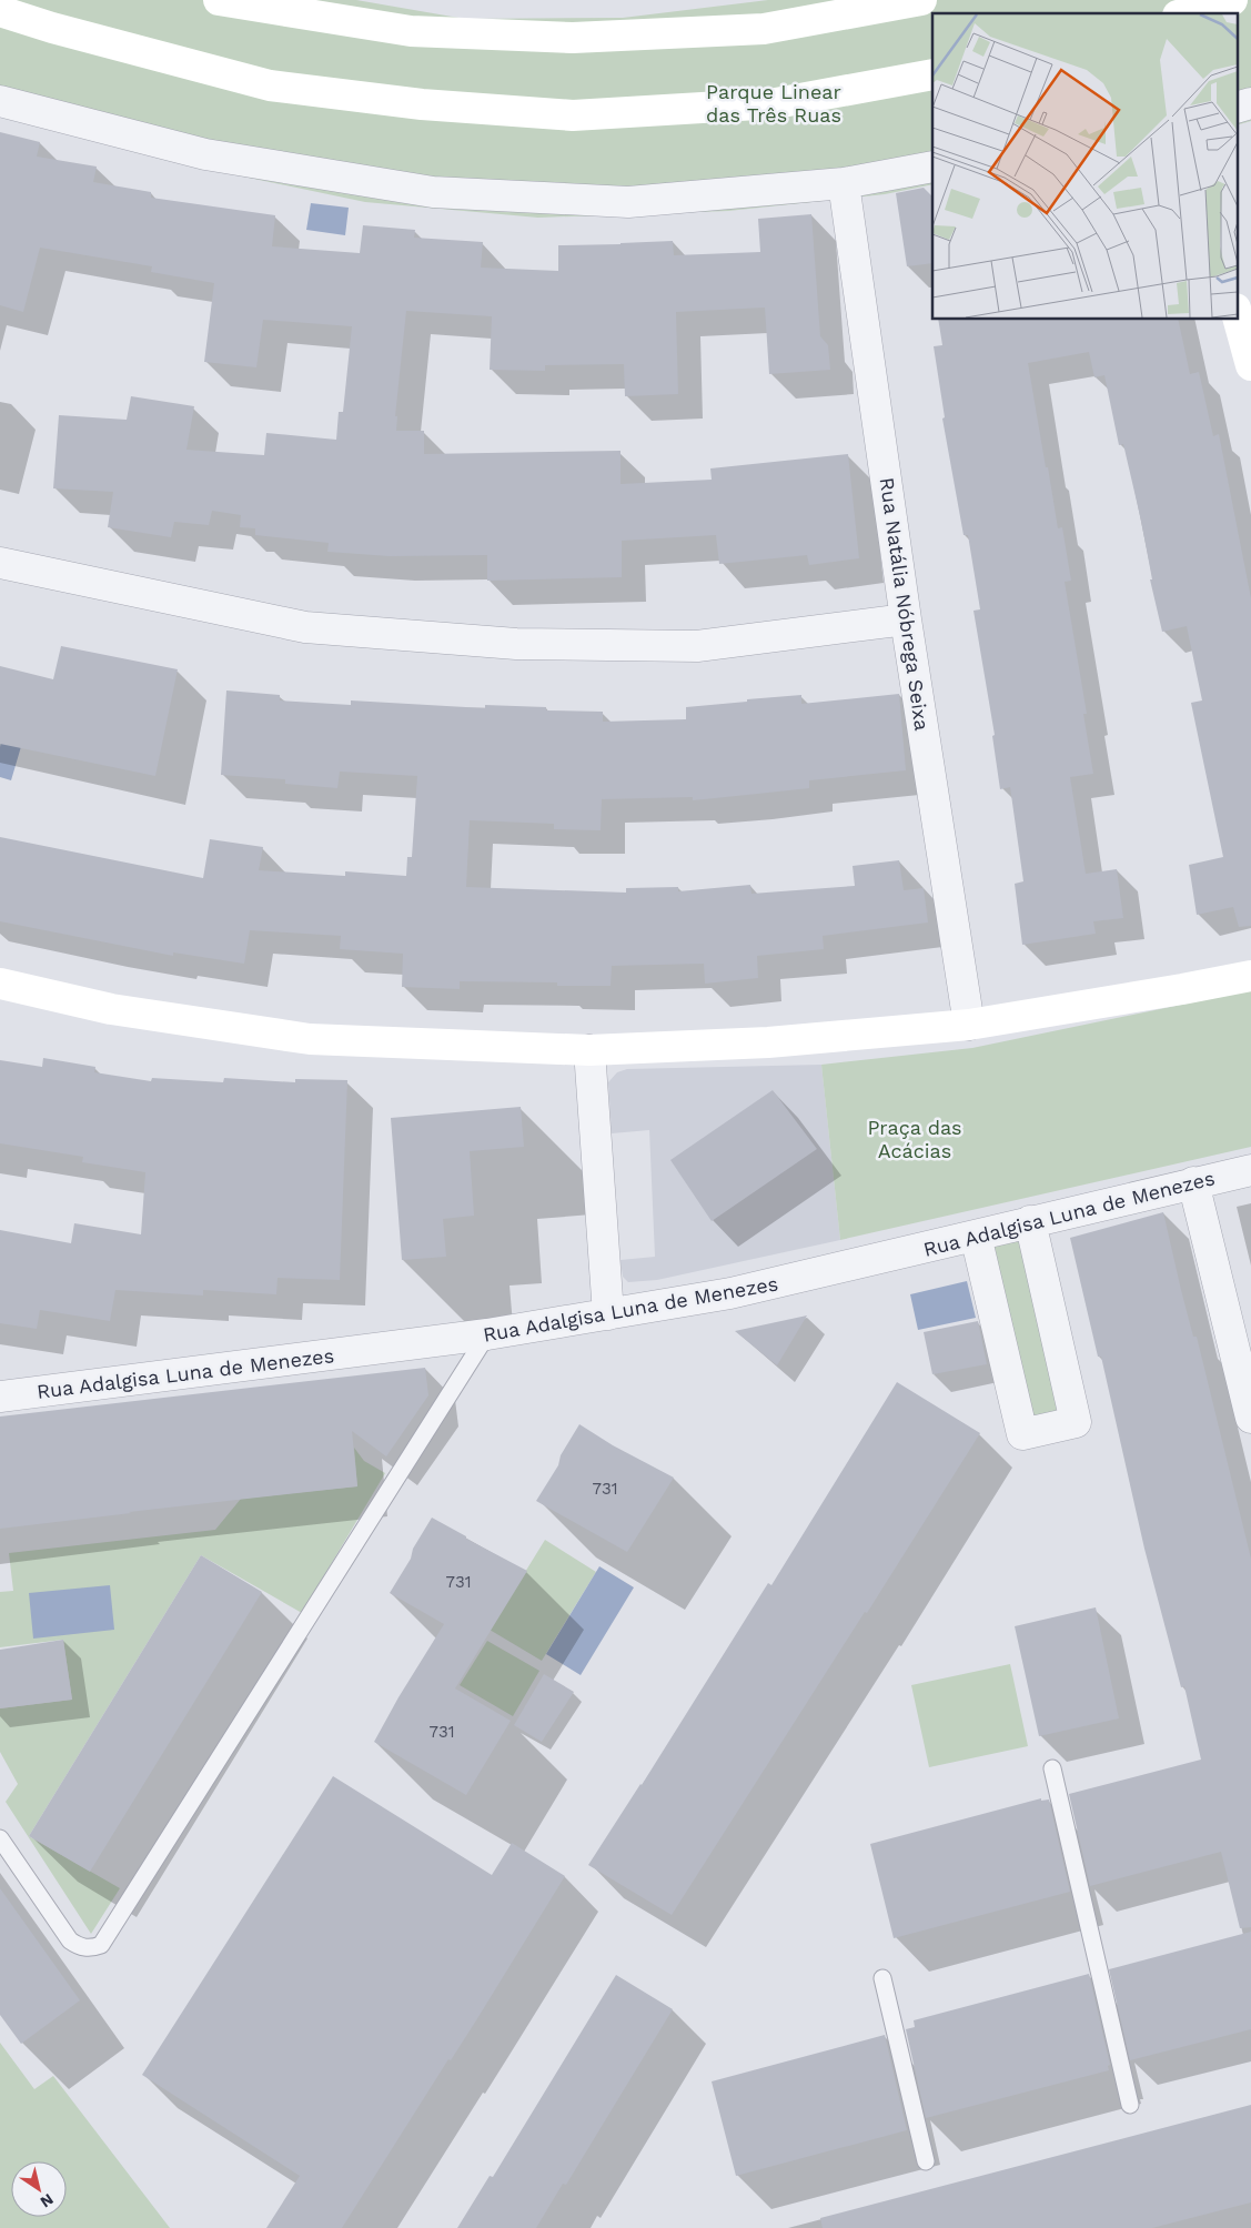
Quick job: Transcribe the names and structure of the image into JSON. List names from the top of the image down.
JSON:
{
  "streets": {
    "street": ["Rua Natália Nóbrega Seixa", "Rua Adalgisa Luna de Menezes"]
  },
  "parks": ["Parque Linear das Três Ruas", "Praça das Acácias"],
  "house_numbers": ["731", "731", "731"],
  "north": "bottom right"
}
